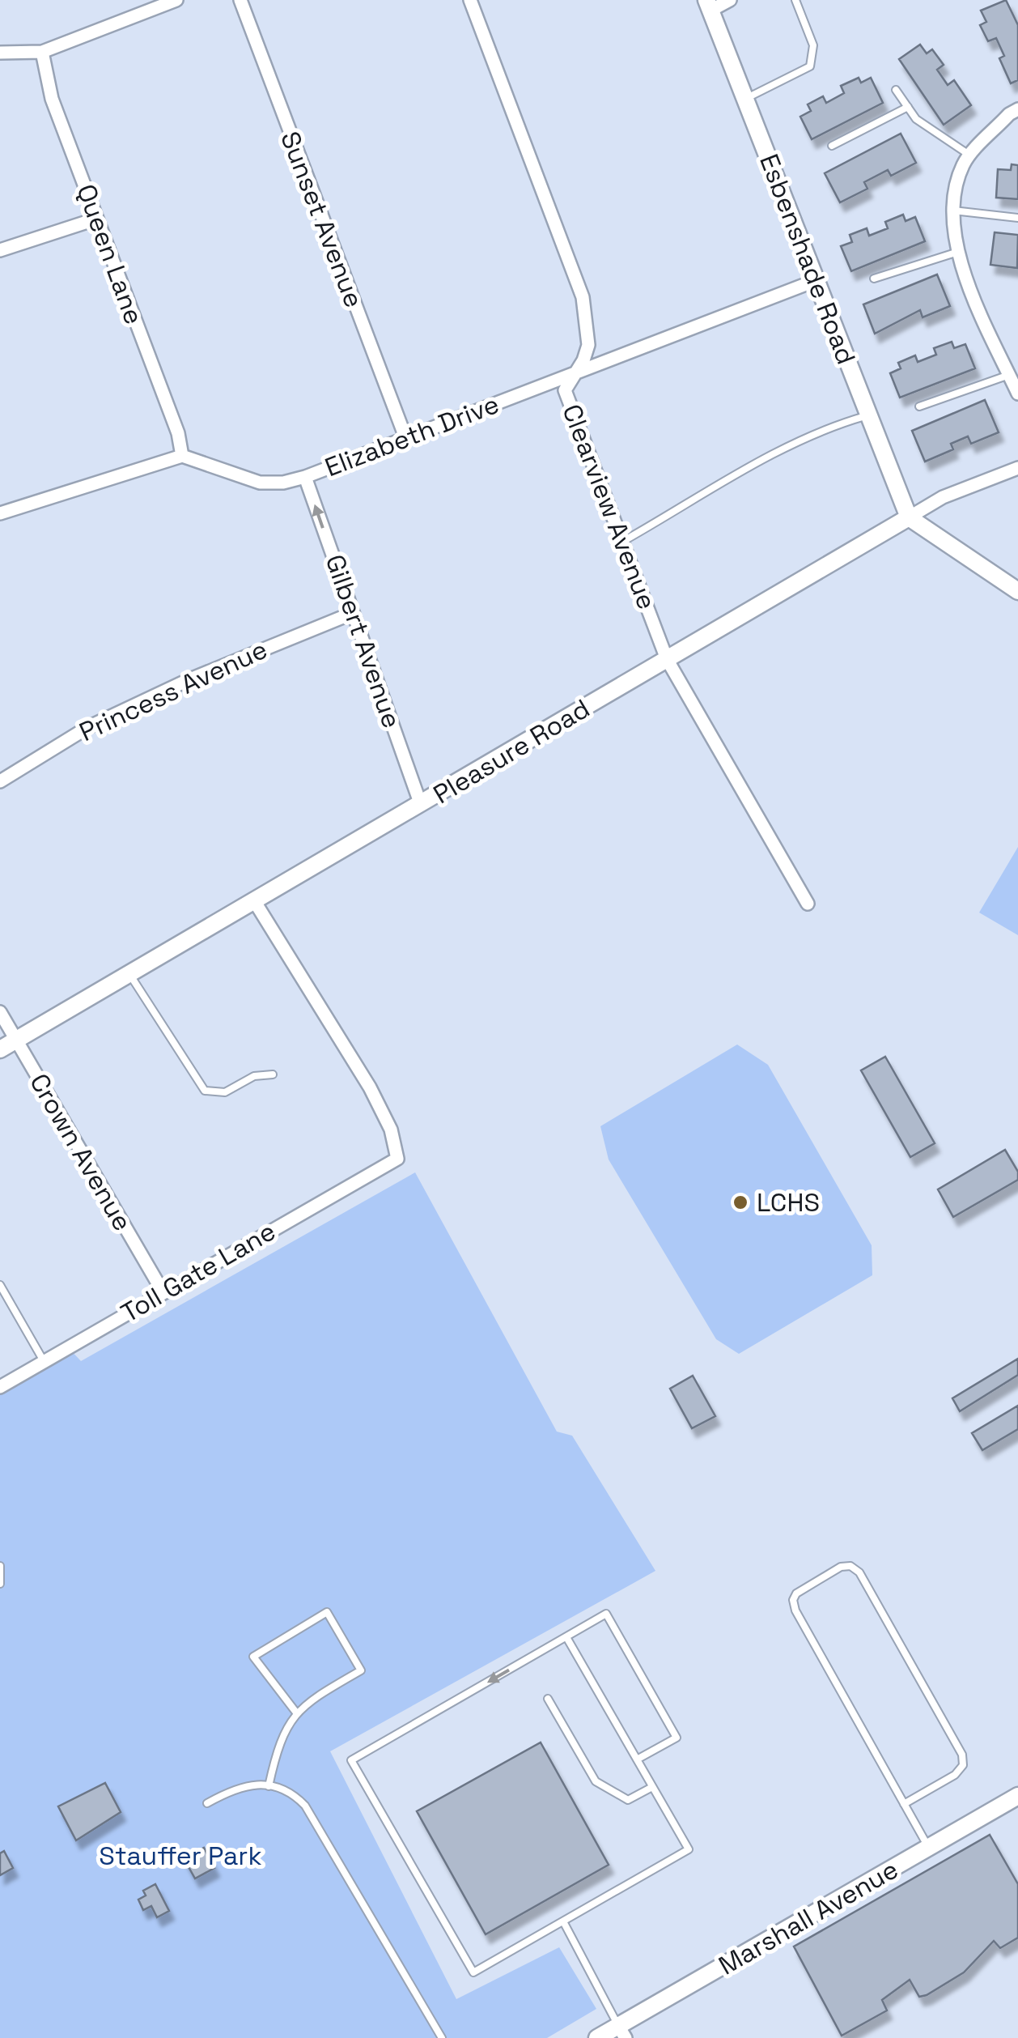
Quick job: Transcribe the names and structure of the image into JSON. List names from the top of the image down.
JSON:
{
  "streets": {
    "street": [
      "Sunset Avenue",
      "Queen Lane",
      "Esbenshade Road",
      "Elizabeth Drive",
      "Clearview Avenue",
      "Gilbert Avenue",
      "Princess Avenue",
      "Pleasure Road",
      "Crown Avenue",
      "Toll Gate Lane",
      "Marshall Avenue"
    ]
  },
  "crossings": [
    ["Sunset Avenue", "Elizabeth Drive"],
    ["Queen Lane", "Elizabeth Drive"],
    ["Esbenshade Road", "Elizabeth Drive"],
    ["Esbenshade Road", "Pleasure Road"],
    ["Elizabeth Drive", "Clearview Avenue"],
    ["Elizabeth Drive", "Gilbert Avenue"],
    ["Clearview Avenue", "Pleasure Road"],
    ["Gilbert Avenue", "Princess Avenue"],
    ["Gilbert Avenue", "Pleasure Road"],
    ["Pleasure Road", "Crown Avenue"],
    ["Pleasure Road", "Toll Gate Lane"],
    ["Crown Avenue", "Toll Gate Lane"]
  ],
  "one_way": ["Gilbert Avenue"],
  "parks": ["Stauffer Park"],
  "places": ["LCHS"]
}
